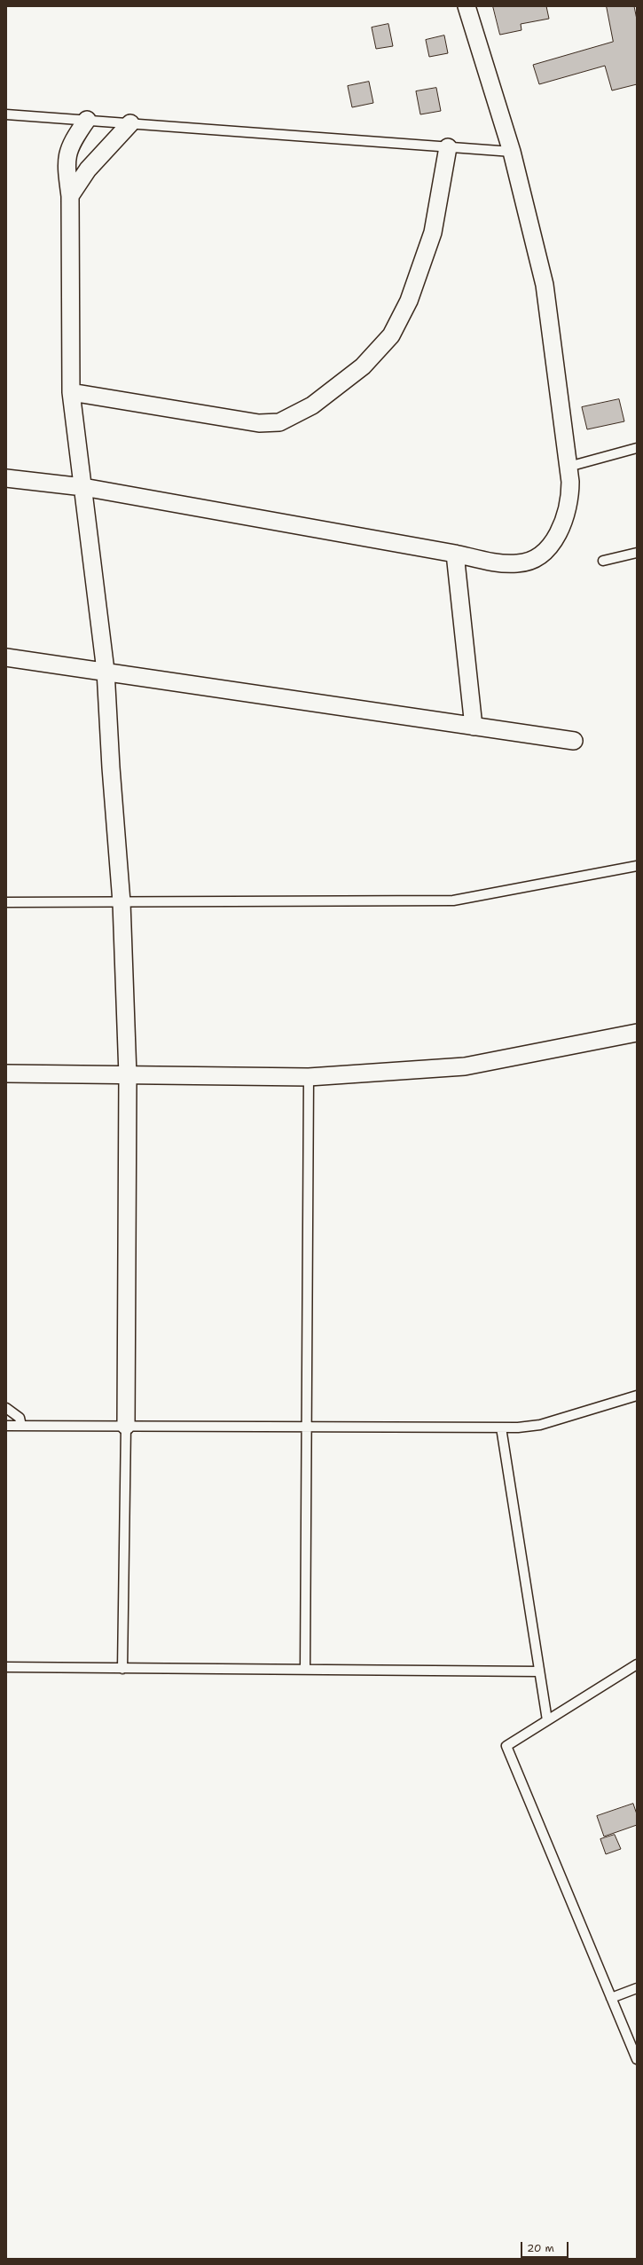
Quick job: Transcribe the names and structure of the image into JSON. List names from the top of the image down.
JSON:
{
  "scale_bar": "20 m"
}
